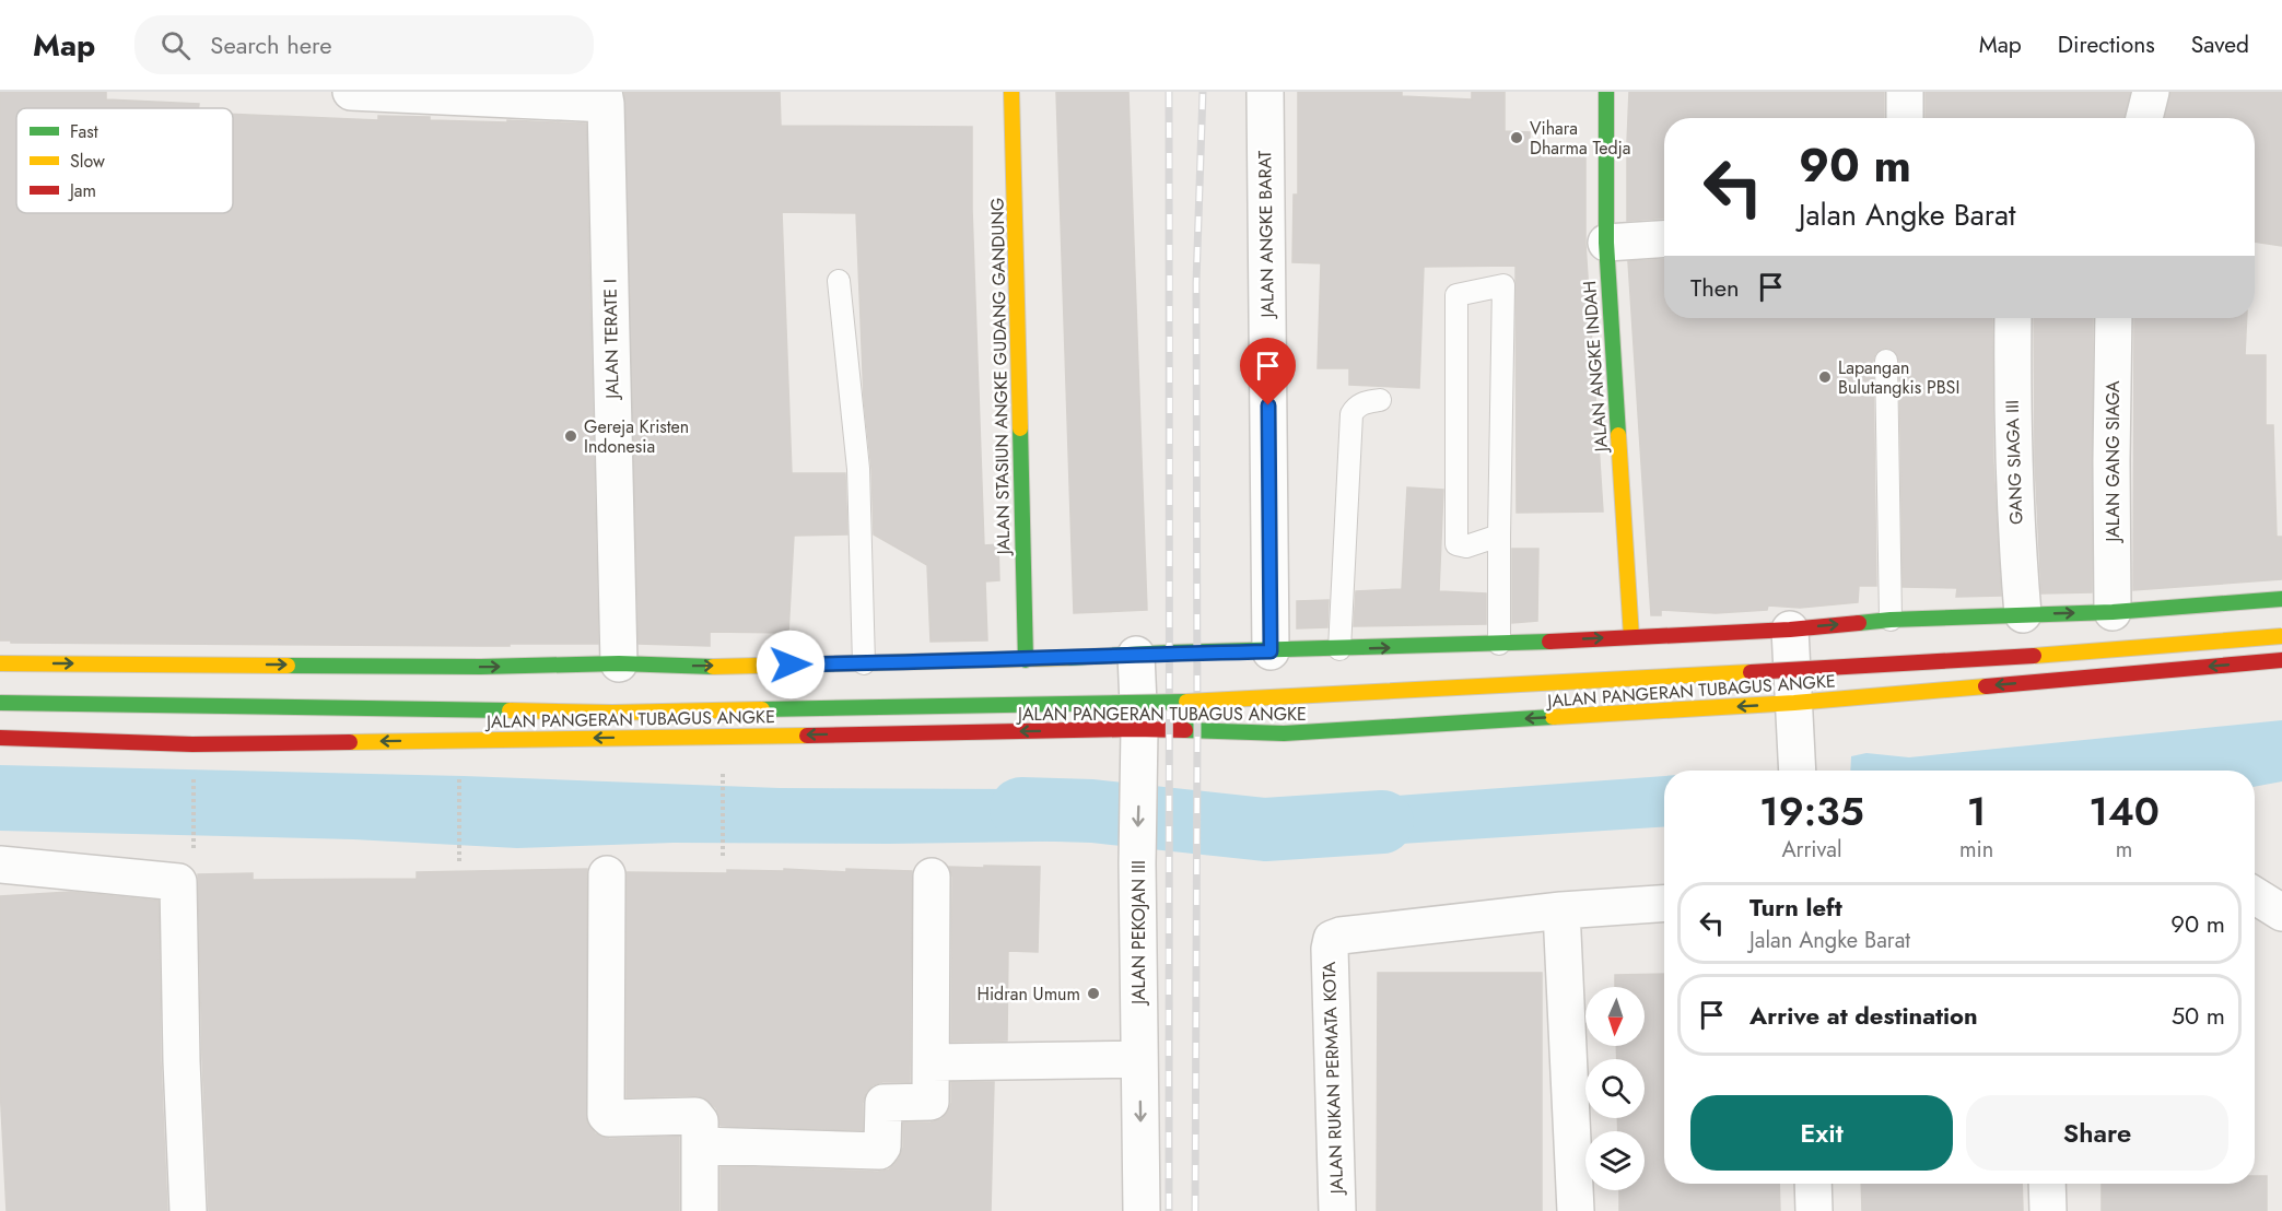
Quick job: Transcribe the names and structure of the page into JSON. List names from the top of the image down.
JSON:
{
  "streets": {
    "street": [
      "JALAN ANGKE BARAT",
      "JALAN TERATE I",
      "JALAN ANGKE INDAH",
      "JALAN STASIUN ANGKE GUDANG GANDUNG",
      "JALAN GANG SIAGA",
      "GANG SIAGA III",
      "JALAN PANGERAN TUBAGUS ANGKE",
      "JALAN PEKOJAN III",
      "JALAN RUKAN PERMATA KOTA"
    ]
  },
  "crossings": [
    ["JALAN PANGERAN TUBAGUS ANGKE", "JALAN PEKOJAN III"]
  ],
  "places": [
    "Vihara Dharma Tedja",
    "Lapangan Bulutangkis PBSI",
    "Gereja Kristen Indonesia",
    "Hidran Umum"
  ],
  "legend": ["Fast", "Slow", "Jam"],
  "north": "bottom",
  "page": {
    "header": "Map",
    "search": "Search here",
    "nav": ["Map", "Directions", "Saved"],
    "turn": ["90 m", "Jalan Angke Barat"],
    "then": "Then",
    "eta": [
      "19:35",
      "Arrival",
      "1",
      "min",
      "140",
      "m"
    ],
    "list": [
      {
        "name": "Turn left",
        "note": "Jalan Angke Barat",
        "value": "90 m"
      },
      {
        "name": "Arrive at destination",
        "value": "50 m"
      }
    ],
    "buttons": ["Exit", "Share"]
  }
}
